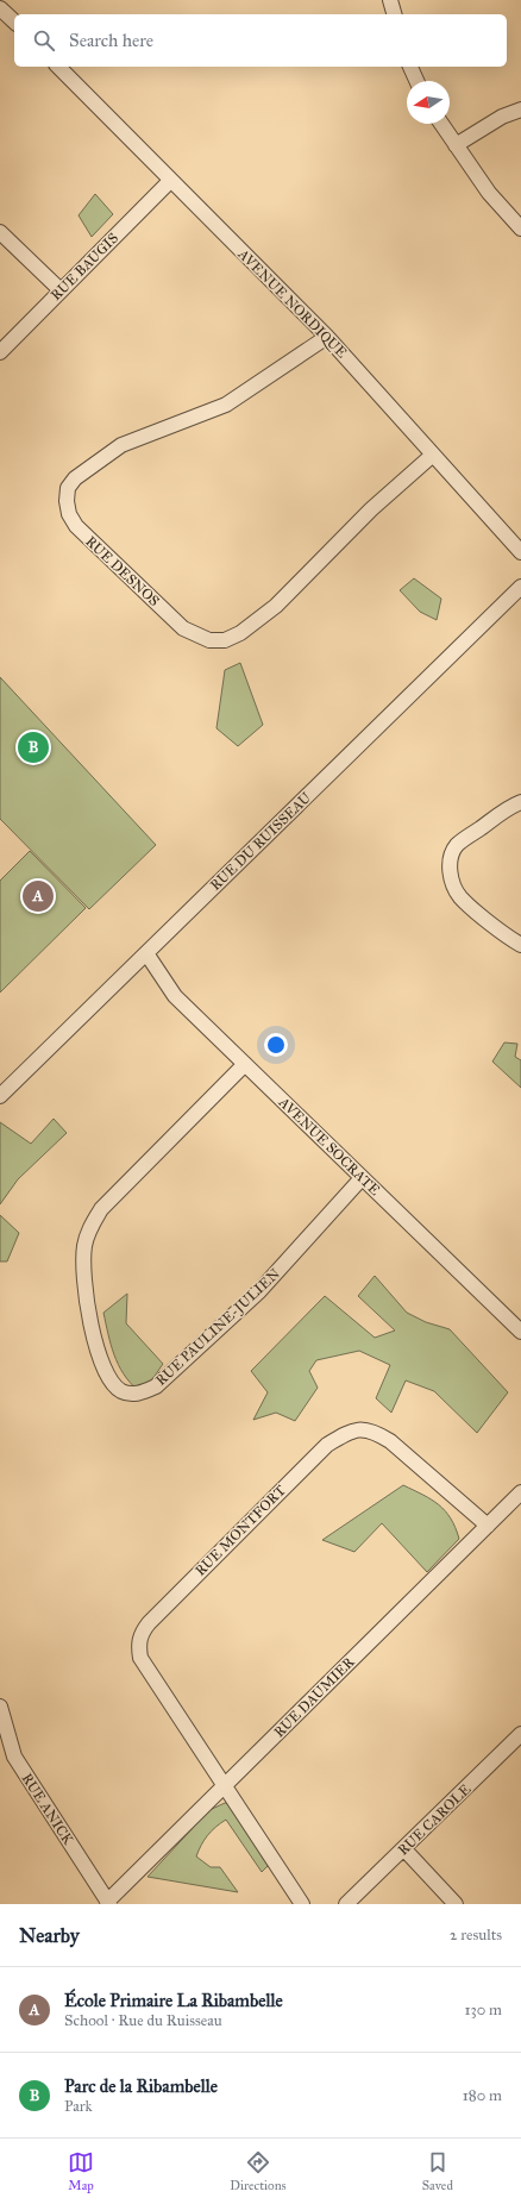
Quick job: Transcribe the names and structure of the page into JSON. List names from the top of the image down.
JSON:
{
  "streets": {
    "street": [
      "RUE BAUGIS",
      "AVENUE NORDIQUE",
      "RUE DESNOS",
      "RUE DU RUISSEAU",
      "AVENUE SOCRATE",
      "RUE PAULINE-JULIEN",
      "RUE MONTFORT",
      "RUE DAUMIER",
      "RUE ANICK",
      "RUE CAROLE"
    ]
  },
  "crossings": [
    ["RUE BAUGIS", "AVENUE NORDIQUE"],
    ["AVENUE NORDIQUE", "RUE DESNOS"],
    ["RUE DU RUISSEAU", "AVENUE SOCRATE"],
    ["AVENUE SOCRATE", "RUE PAULINE-JULIEN"],
    ["RUE MONTFORT", "RUE DAUMIER"],
    ["RUE DAUMIER", "RUE ANICK"]
  ],
  "north": "left",
  "page": {
    "search": "Search here",
    "pins": ["B", "A"],
    "heading": ["Nearby", "2 results"],
    "list": [
      {
        "mark": "A",
        "name": "École Primaire La Ribambelle",
        "note": "School · Rue du Ruisseau",
        "value": "130 m"
      },
      {
        "mark": "B",
        "name": "Parc de la Ribambelle",
        "note": "Park",
        "value": "180 m"
      }
    ],
    "nav": ["Map", "Directions", "Saved"]
  }
}
